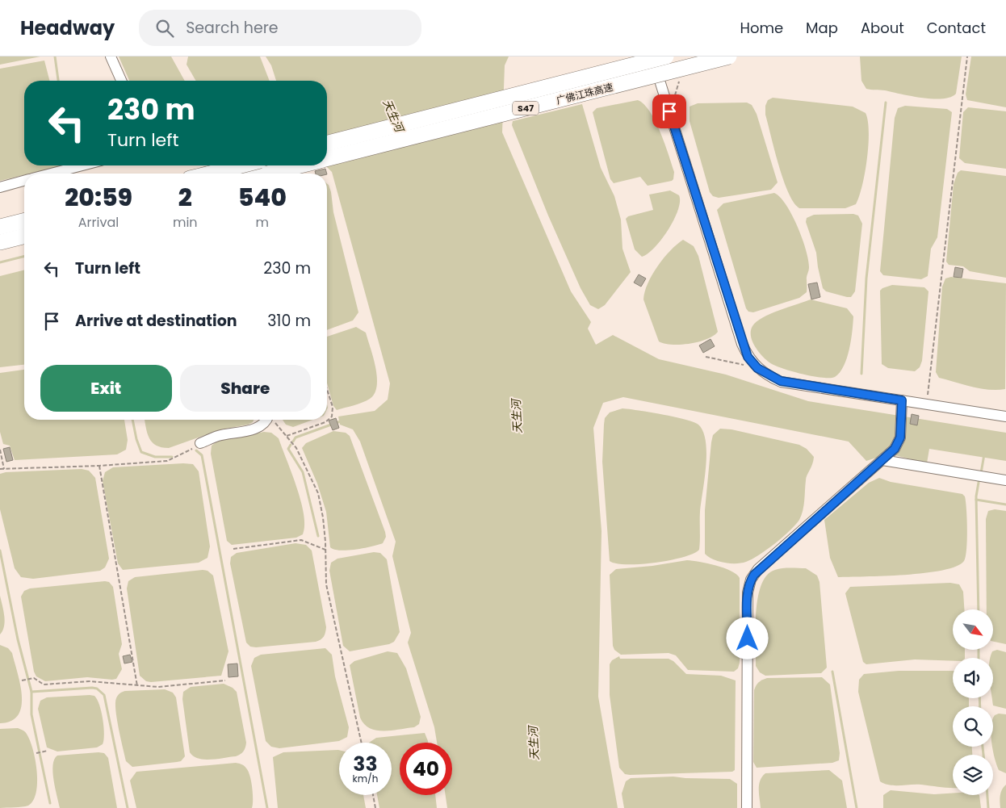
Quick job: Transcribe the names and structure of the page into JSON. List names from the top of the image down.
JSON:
{
  "streets": {
    "highway": ["广佛江珠高速", "S47"]
  },
  "water": ["天生河"],
  "north": "bottom right",
  "page": {
    "header": "Headway",
    "search": "Search here",
    "nav": [
      "Home",
      "Map",
      "About",
      "Contact"
    ],
    "turn": ["230 m", "Turn left"],
    "eta": [
      "20:59",
      "Arrival",
      "2",
      "min",
      "540",
      "m"
    ],
    "list": [
      {
        "name": "Turn left",
        "value": "230 m"
      },
      {
        "name": "Arrive at destination",
        "value": "310 m"
      }
    ],
    "buttons": ["Exit", "Share"],
    "speed": "33 km/h",
    "limit": "40"
  }
}
